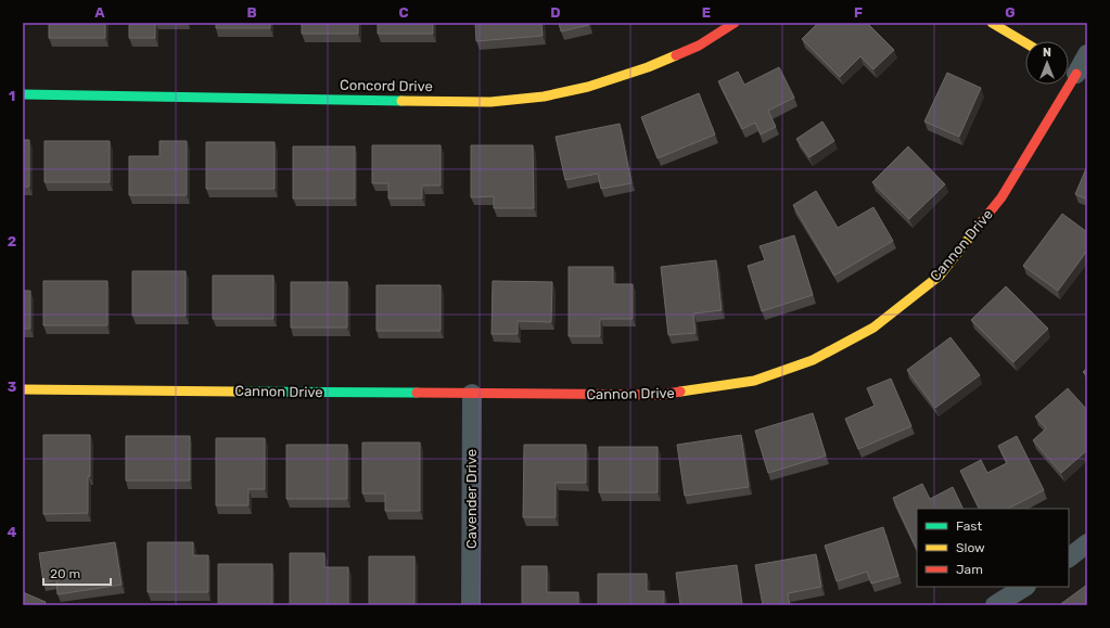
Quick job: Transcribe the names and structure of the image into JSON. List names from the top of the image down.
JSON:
{
  "streets": {
    "street": ["Concord Drive", "Cannon Drive", "Cavender Drive"]
  },
  "crossings": [
    ["Cannon Drive", "Cavender Drive"]
  ],
  "legend": ["Fast", "Slow", "Jam"],
  "scale_bar": "20 m",
  "north": "top",
  "grid": {
    "columns": [
      "A",
      "B",
      "C",
      "D",
      "E",
      "F",
      "G"
    ],
    "rows": [
      "1",
      "2",
      "3",
      "4"
    ]
  }
}
